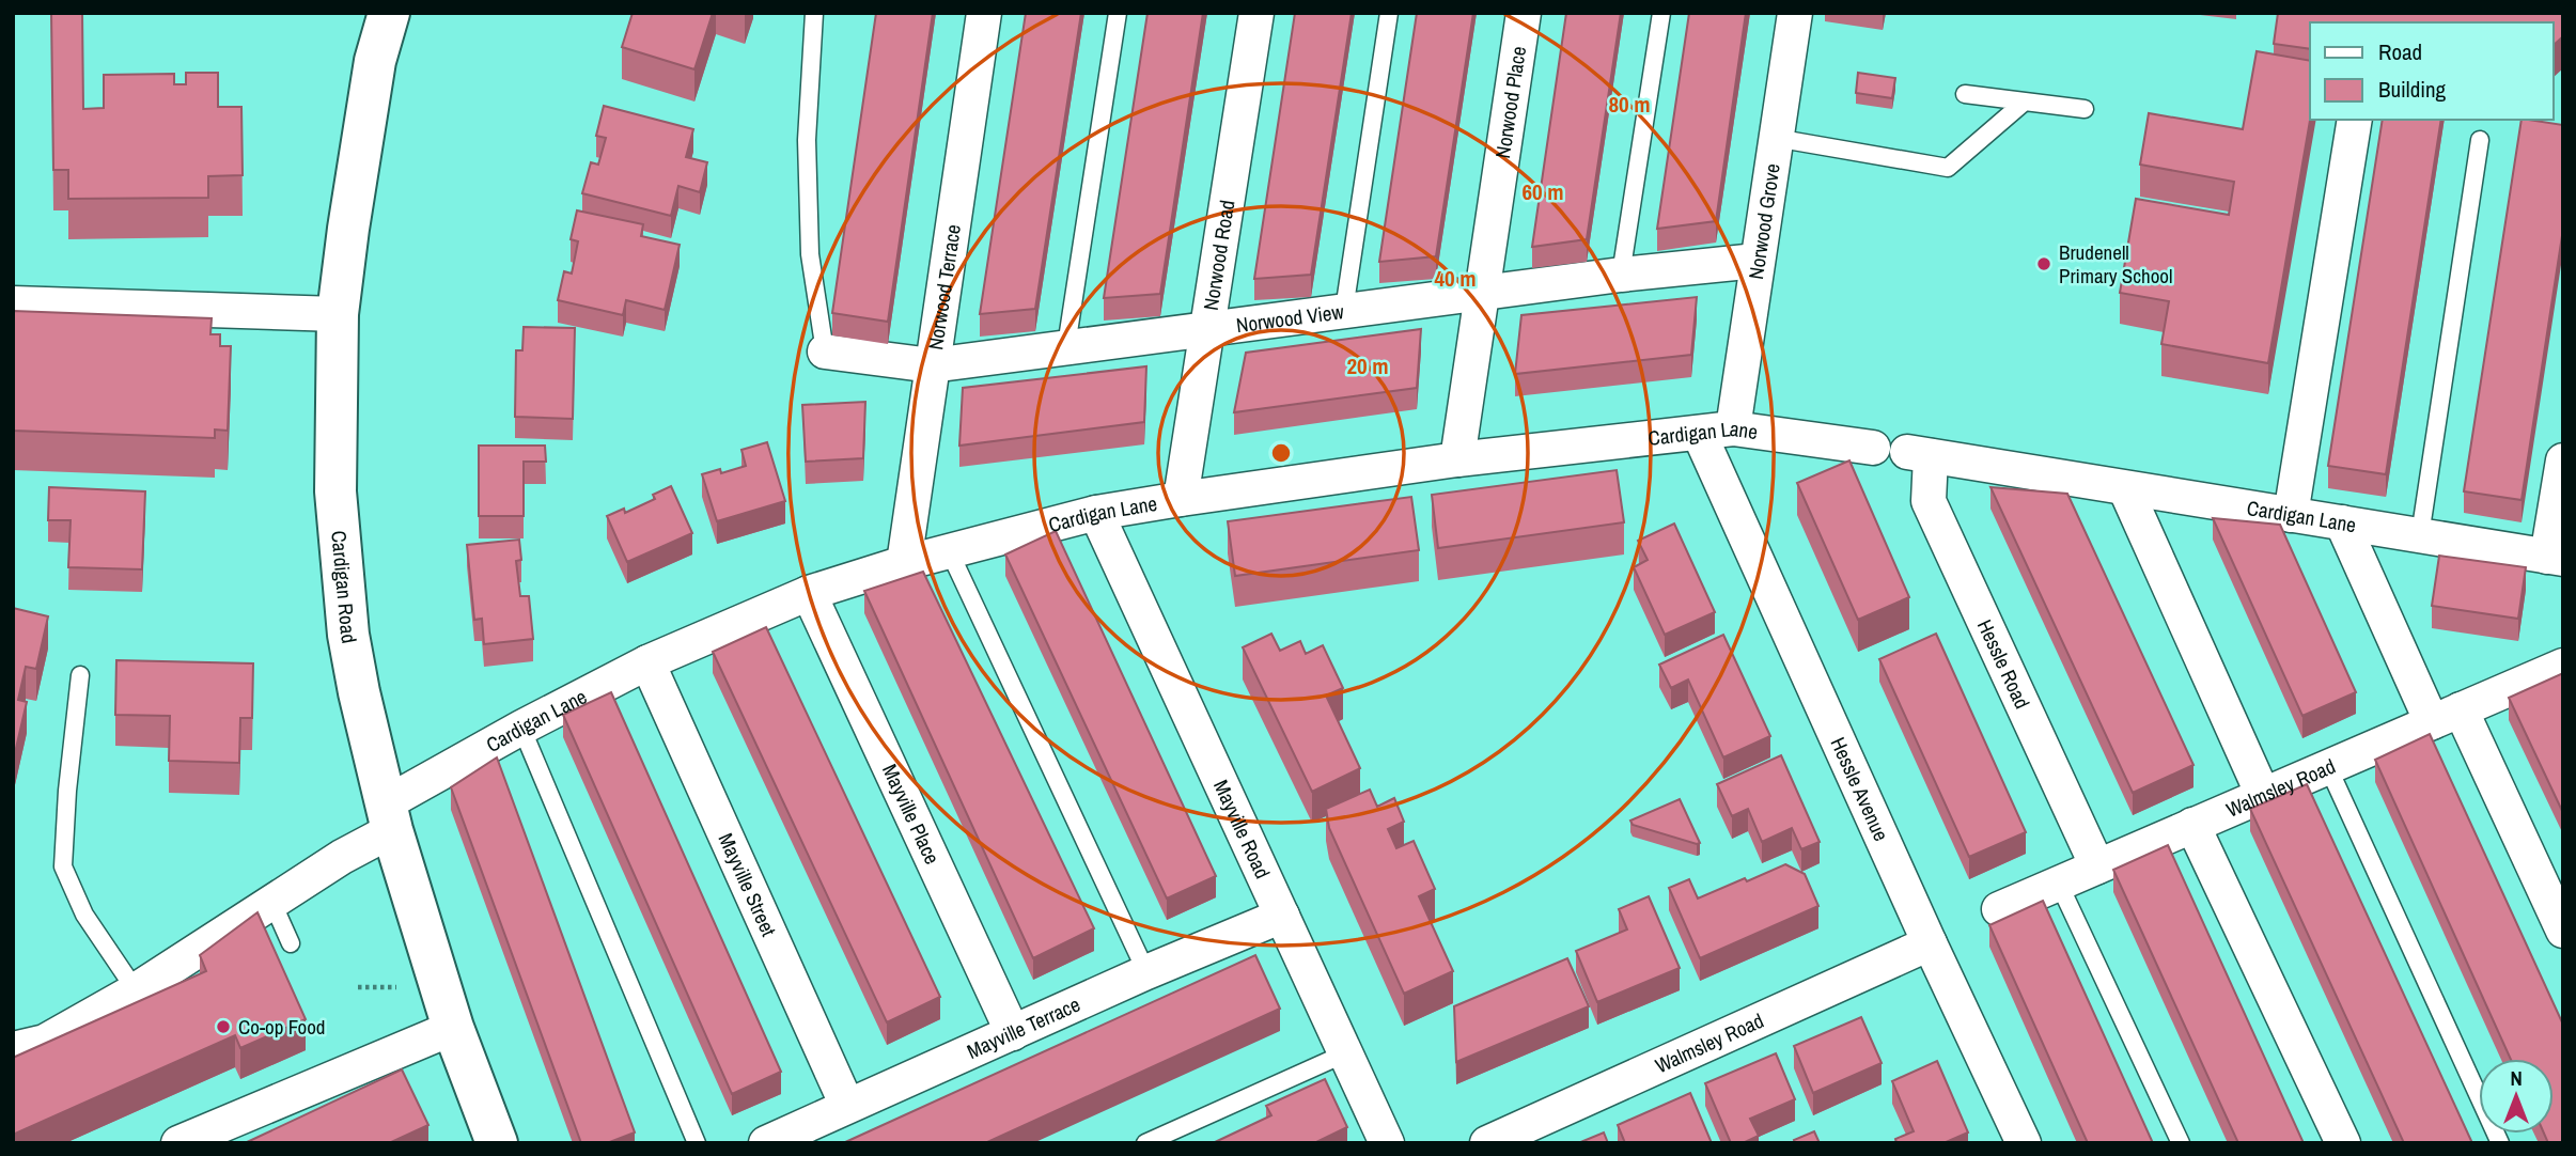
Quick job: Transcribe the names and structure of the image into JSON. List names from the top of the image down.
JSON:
{
  "streets": {
    "street": [
      "Norwood Place",
      "Norwood Grove",
      "Norwood Road",
      "Norwood Terrace",
      "Norwood View",
      "Cardigan Lane",
      "Cardigan Road",
      "Hessle Road",
      "Walmsley Road",
      "Hessle Avenue",
      "Mayville Place",
      "Mayville Road",
      "Mayville Street",
      "Mayville Terrace"
    ]
  },
  "crossings": [
    ["Norwood Place", "Norwood View"],
    ["Norwood Place", "Cardigan Lane"],
    ["Norwood Grove", "Norwood View"],
    ["Norwood Grove", "Cardigan Lane"],
    ["Norwood Road", "Norwood View"],
    ["Norwood Road", "Cardigan Lane"],
    ["Norwood Terrace", "Norwood View"],
    ["Norwood Terrace", "Cardigan Lane"],
    ["Cardigan Lane", "Cardigan Road"],
    ["Cardigan Lane", "Hessle Road"],
    ["Cardigan Lane", "Hessle Avenue"],
    ["Cardigan Lane", "Mayville Place"],
    ["Cardigan Lane", "Mayville Road"],
    ["Cardigan Lane", "Mayville Street"],
    ["Hessle Road", "Walmsley Road"],
    ["Walmsley Road", "Hessle Avenue"],
    ["Mayville Place", "Mayville Terrace"],
    ["Mayville Road", "Mayville Terrace"],
    ["Mayville Street", "Mayville Terrace"]
  ],
  "places": ["Brudenell Primary School", "Co-op Food"],
  "legend": ["Road", "Building"],
  "north": "top",
  "rings": [
    "80 m",
    "60 m",
    "40 m",
    "20 m"
  ]
}
